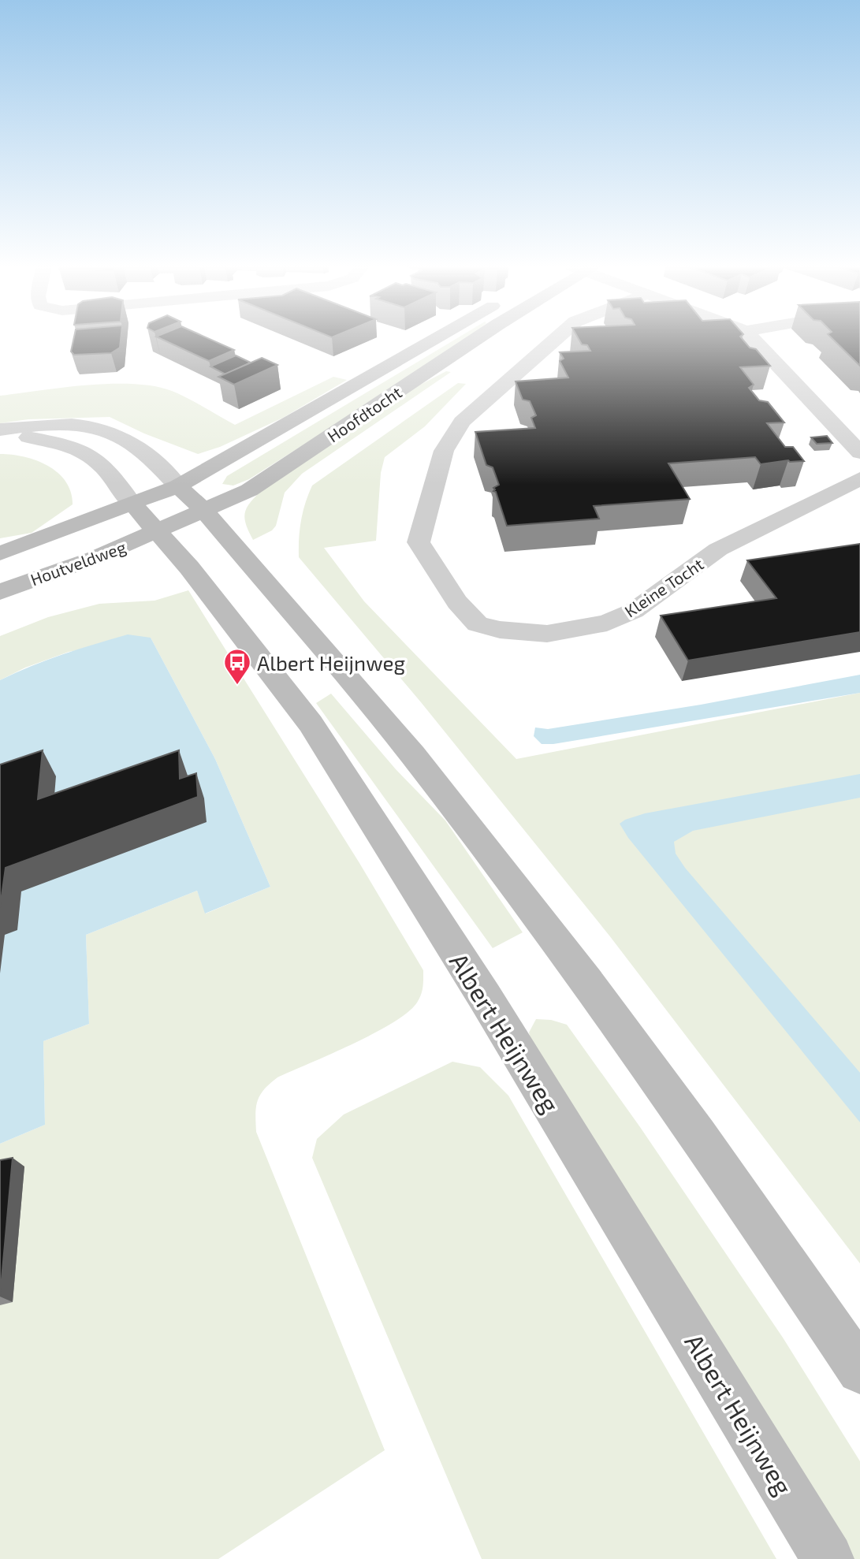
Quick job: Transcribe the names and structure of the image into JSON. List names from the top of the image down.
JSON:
{
  "streets": {
    "main road": ["Hoofdtocht", "Houtveldweg", "Albert Heijnweg"],
    "street": ["Kleine Tocht"]
  },
  "crossings": [
    ["Hoofdtocht", "Houtveldweg"],
    ["Hoofdtocht", "Albert Heijnweg"],
    ["Houtveldweg", "Albert Heijnweg"]
  ],
  "places": {
    "bus stop": ["Albert Heijnweg"]
  }
}
